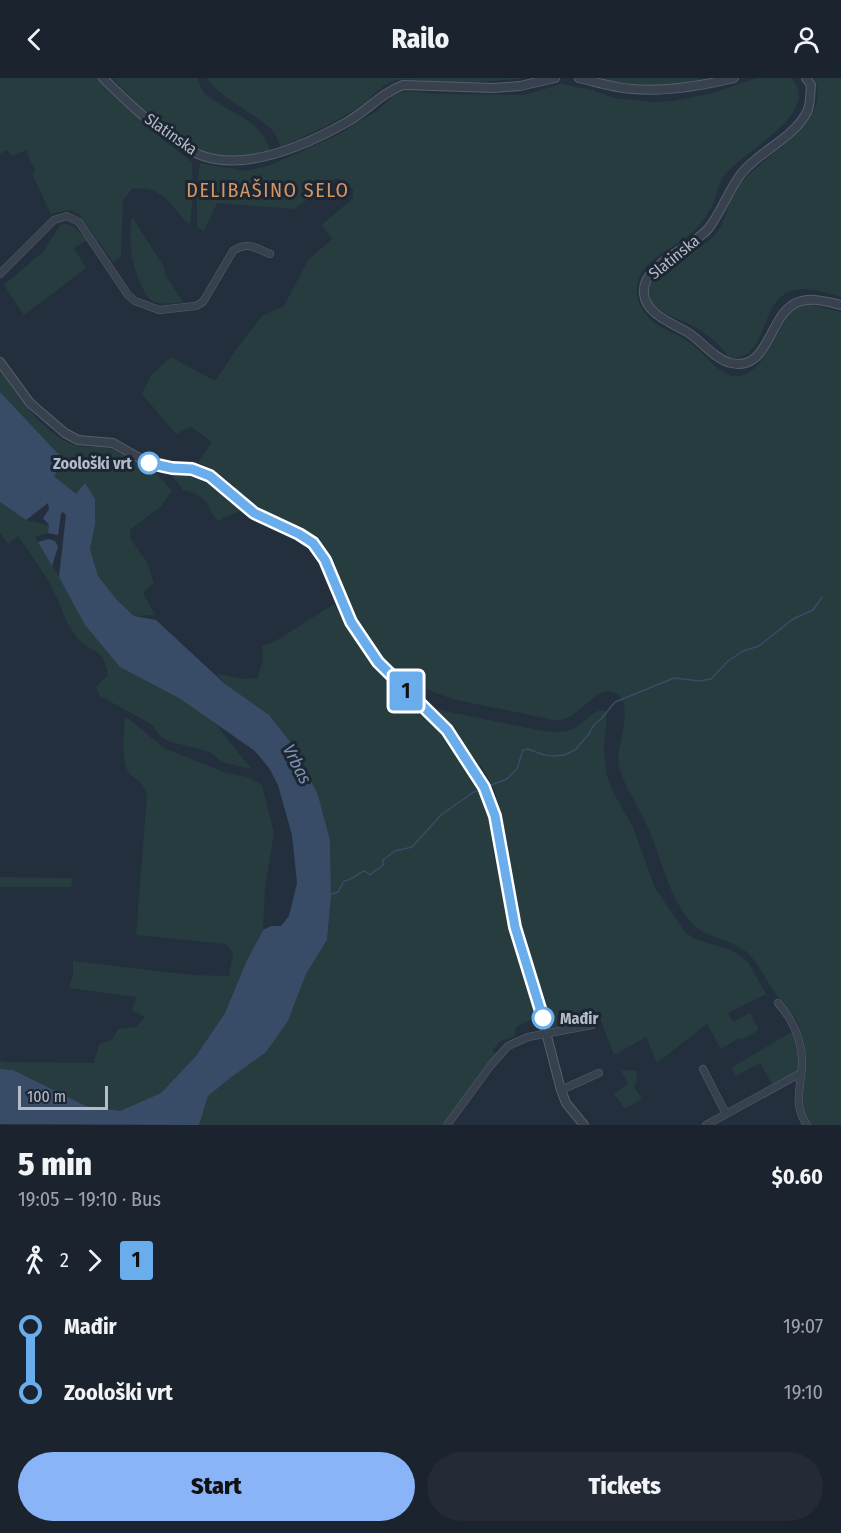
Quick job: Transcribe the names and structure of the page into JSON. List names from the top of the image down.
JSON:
{
  "streets": {
    "street": ["Slatinska"]
  },
  "districts": ["DELIBAŠINO SELO"],
  "water": ["Vrbas"],
  "places": ["Zoološki vrt", "Mađir"],
  "lines": ["bus line 1"],
  "scale_bar": "100 m",
  "page": {
    "header": "Railo",
    "on_map": "1",
    "scale": "100 m",
    "heading": ["5 min", "19:05 – 19:10 · Bus", "$0.60"],
    "legs": ["2", "1"],
    "list": [
      {
        "name": "Mađir",
        "value": "19:07"
      },
      {
        "name": "Zoološki vrt",
        "value": "19:10"
      }
    ],
    "buttons": ["Start", "Tickets"]
  }
}
